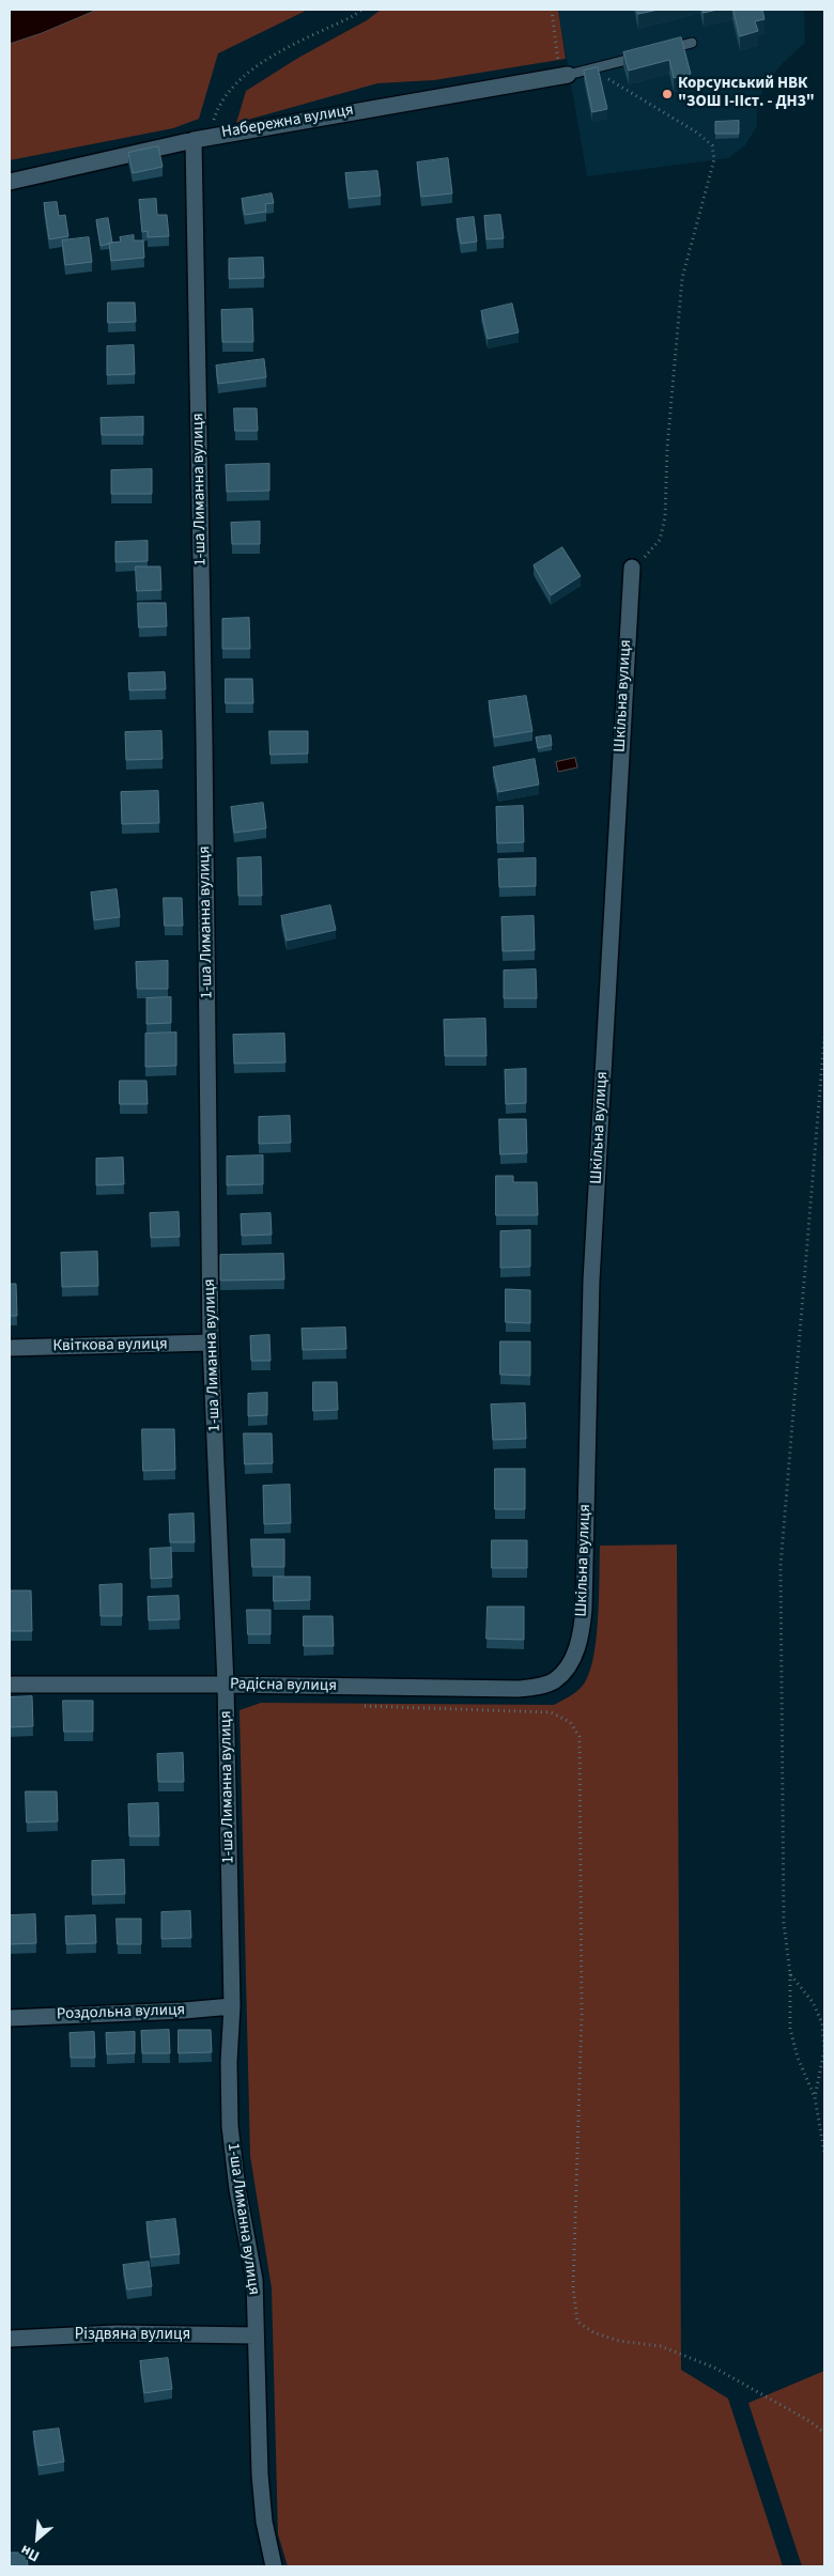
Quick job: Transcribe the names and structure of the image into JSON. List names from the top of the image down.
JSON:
{
  "streets": {
    "street": [
      "Набережна вулиця",
      "1-ша Лиманна вулиця",
      "Шкільна вулиця",
      "Квіткова вулиця",
      "Радісна вулиця",
      "Роздольна вулиця",
      "Різдвяна вулиця"
    ]
  },
  "crossings": [
    ["Набережна вулиця", "1-ша Лиманна вулиця"],
    ["1-ша Лиманна вулиця", "Квіткова вулиця"],
    ["1-ша Лиманна вулиця", "Радісна вулиця"],
    ["1-ша Лиманна вулиця", "Роздольна вулиця"],
    ["1-ша Лиманна вулиця", "Різдвяна вулиця"],
    ["Шкільна вулиця", "Радісна вулиця"]
  ],
  "places": ["Корсунський НВК \"ЗОШ І-ІІст. - ДНЗ\""],
  "north": "bottom left"
}
